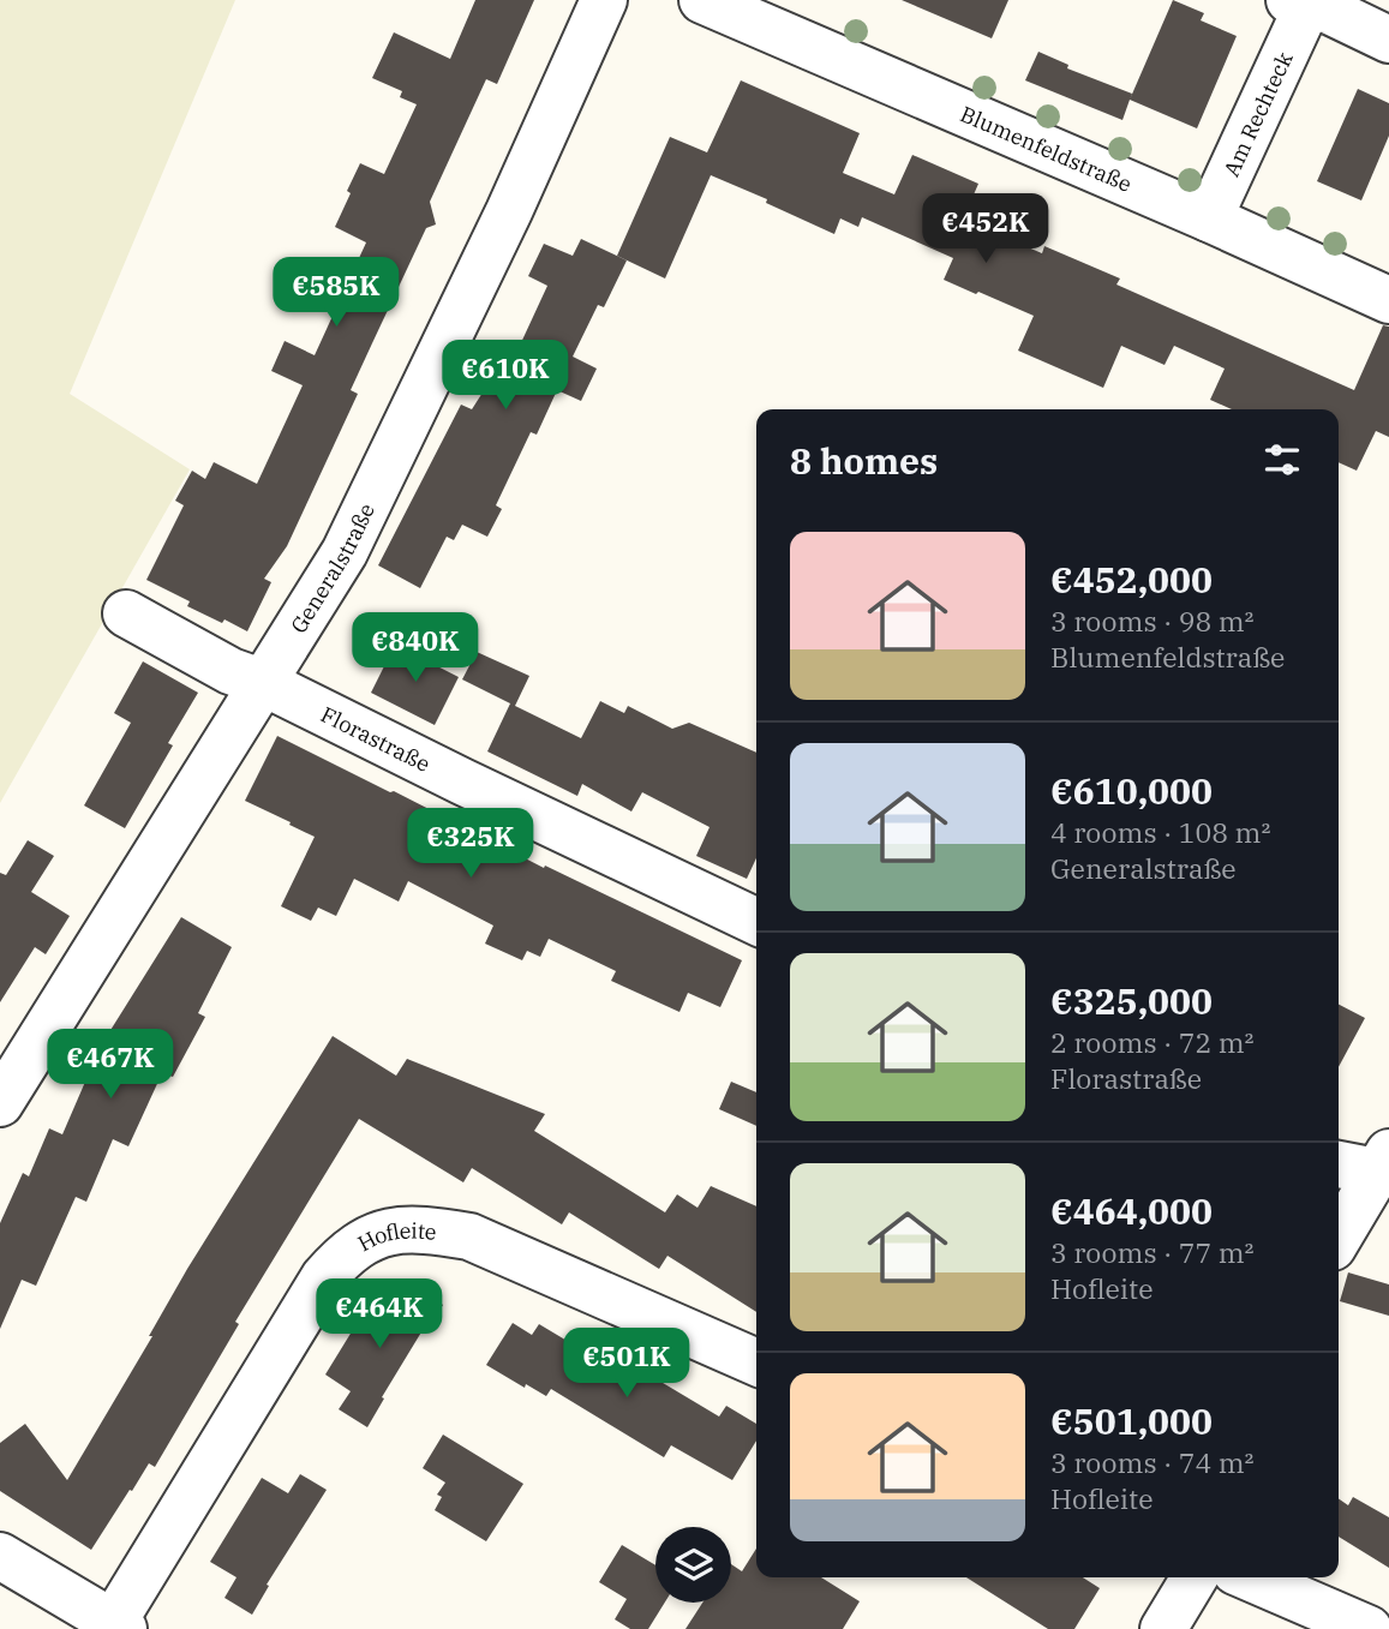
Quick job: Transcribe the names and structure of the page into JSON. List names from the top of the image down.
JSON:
{
  "streets": {
    "street": [
      "Am Rechteck",
      "Blumenfeldstraße",
      "Generalstraße",
      "Florastraße",
      "Hofleite"
    ]
  },
  "crossings": [
    ["Am Rechteck", "Blumenfeldstraße"],
    ["Generalstraße", "Florastraße"]
  ],
  "page": {
    "price": [
      "€452K",
      "€585K",
      "€610K",
      "€840K",
      "€325K",
      "€467K",
      "€464K",
      "€501K"
    ],
    "heading": "8 homes",
    "list": [
      {
        "name": "€452,000",
        "note": "3 rooms · 98 m² · Blumenfeldstraße"
      },
      {
        "name": "€610,000",
        "note": "4 rooms · 108 m² · Generalstraße"
      },
      {
        "name": "€325,000",
        "note": "2 rooms · 72 m² · Florastraße"
      },
      {
        "name": "€464,000",
        "note": "3 rooms · 77 m² · Hofleite"
      },
      {
        "name": "€501,000",
        "note": "3 rooms · 74 m² · Hofleite"
      }
    ]
  }
}
